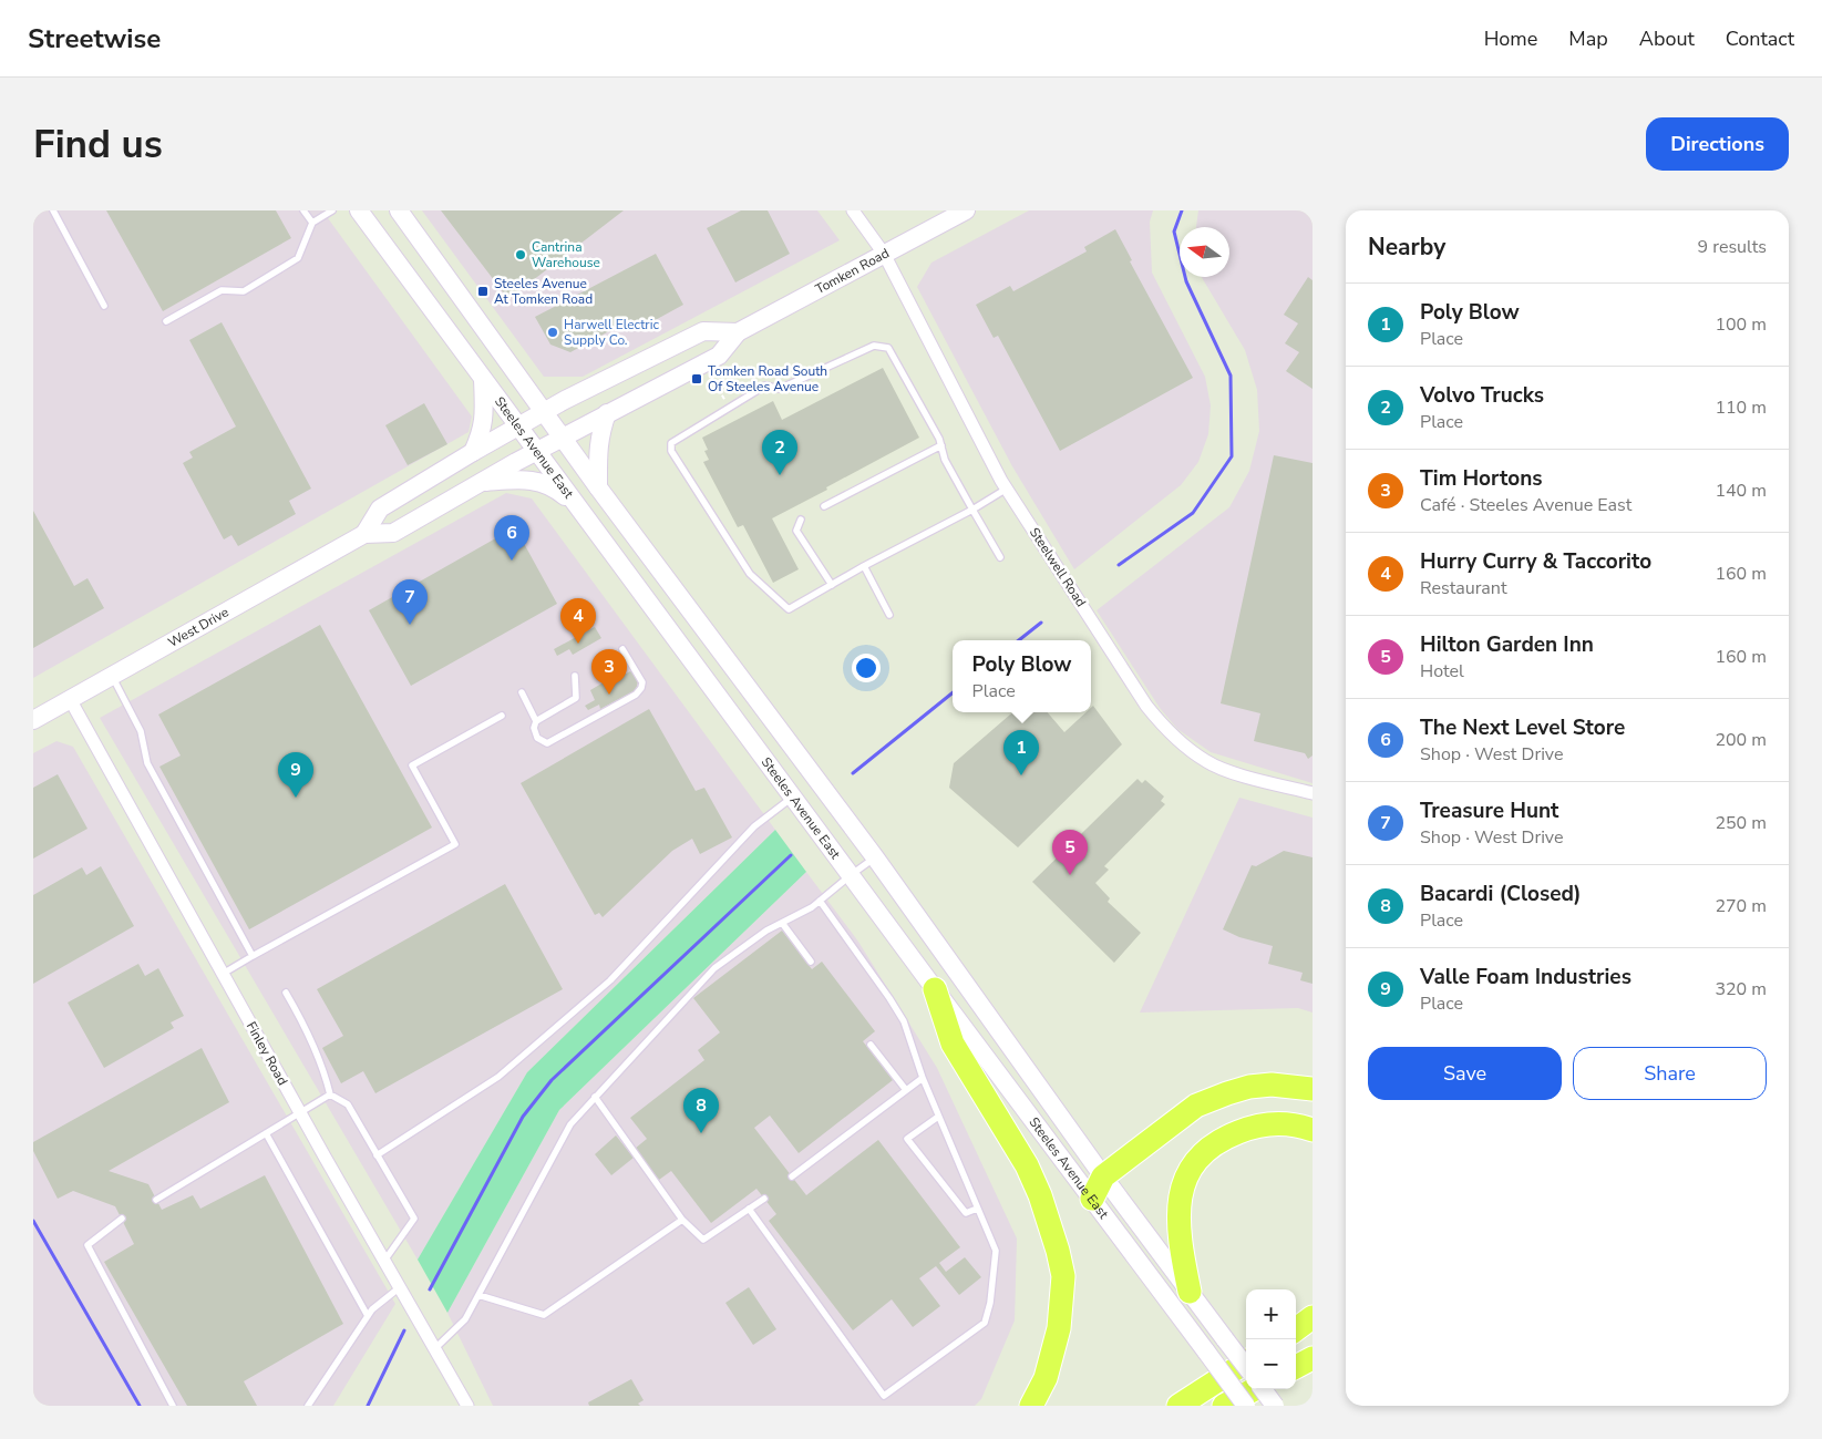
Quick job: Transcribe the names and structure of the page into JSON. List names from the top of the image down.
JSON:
{
  "streets": {
    "main road": ["Tomken Road", "Steeles Avenue East", "West Drive"],
    "street": ["Steelwell Road", "Finley Road"]
  },
  "crossings": [
    ["Tomken Road", "Steeles Avenue East"],
    ["Tomken Road", "Steelwell Road"],
    ["Tomken Road", "West Drive"],
    ["Steeles Avenue East", "West Drive"],
    ["West Drive", "Finley Road"]
  ],
  "places": {
    "other": ["Cantrina Warehouse", "Harwell Electric Supply Co."],
    "transit": ["Steeles Avenue At Tomken Road", "Tomken Road South Of Steeles Avenue"]
  },
  "north": "left",
  "page": {
    "header": "Streetwise",
    "nav": [
      "Home",
      "Map",
      "About",
      "Contact"
    ],
    "buttons": [
      "Directions",
      ["Save", "Share"]
    ],
    "title": "Find us",
    "heading": ["Nearby", "9 results"],
    "list": [
      {
        "mark": "1",
        "name": "Poly Blow",
        "note": "Place",
        "value": "100 m"
      },
      {
        "mark": "2",
        "name": "Volvo Trucks",
        "note": "Place",
        "value": "110 m"
      },
      {
        "mark": "3",
        "name": "Tim Hortons",
        "note": "Café · Steeles Avenue East",
        "value": "140 m"
      },
      {
        "mark": "4",
        "name": "Hurry Curry & Taccorito",
        "note": "Restaurant",
        "value": "160 m"
      },
      {
        "mark": "5",
        "name": "Hilton Garden Inn",
        "note": "Hotel",
        "value": "160 m"
      },
      {
        "mark": "6",
        "name": "The Next Level Store",
        "note": "Shop · West Drive",
        "value": "200 m"
      },
      {
        "mark": "7",
        "name": "Treasure Hunt",
        "note": "Shop · West Drive",
        "value": "250 m"
      },
      {
        "mark": "8",
        "name": "Bacardi (Closed)",
        "note": "Place",
        "value": "270 m"
      },
      {
        "mark": "9",
        "name": "Valle Foam Industries",
        "note": "Place",
        "value": "320 m"
      }
    ],
    "pins": [
      "2",
      "6",
      "7",
      "4",
      "3",
      "1",
      "9",
      "5",
      "8"
    ],
    "popup": ["Poly Blow", "Place"],
    "map_buttons": ["+", "−"]
  }
}
